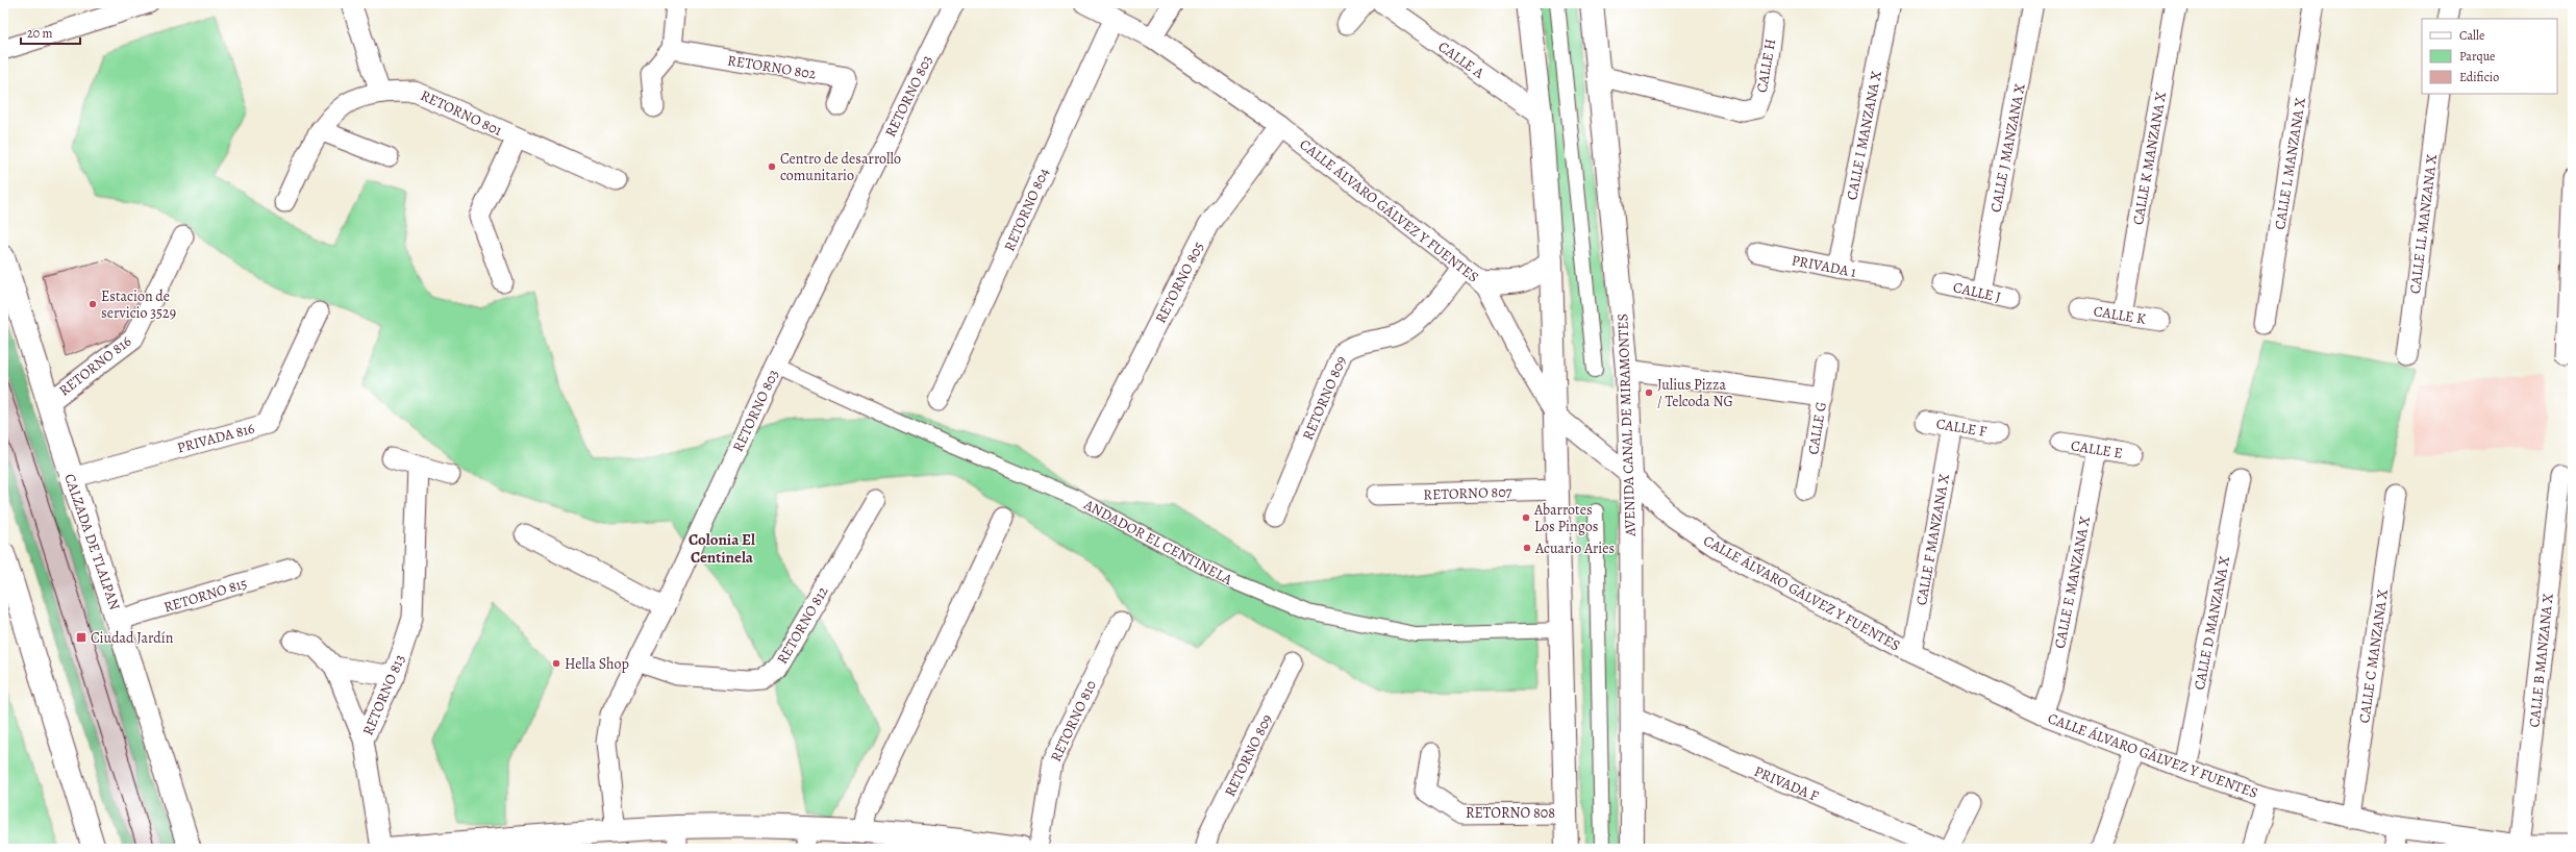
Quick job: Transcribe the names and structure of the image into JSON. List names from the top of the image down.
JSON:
{
  "streets": {
    "main road": ["AVENIDA CANAL DE MIRAMONTES", "CALZADA DE TLALPAN"],
    "street": [
      "CALLE A",
      "CALLE H",
      "RETORNO 802",
      "RETORNO 803",
      "RETORNO 801",
      "CALLE I MANZANA X",
      "CALLE J MANZANA X",
      "CALLE K MANZANA X",
      "CALLE L MANZANA X",
      "RETORNO 804",
      "CALLE ÁLVARO GÁLVEZ Y FUENTES",
      "CALLE LL MANZANA X",
      "PRIVADA 1",
      "RETORNO 805",
      "CALLE J",
      "CALLE K",
      "RETORNO 816",
      "RETORNO 809",
      "CALLE F",
      "CALLE G",
      "PRIVADA 816",
      "CALLE E",
      "RETORNO 807",
      "CALLE F MANZANA X",
      "ANDADOR EL CENTINELA",
      "CALLE E MANZANA X",
      "RETORNO 815",
      "CALLE D MANZANA X",
      "RETORNO 812",
      "CALLE C MANZANA X",
      "CALLE B MANZANA X",
      "RETORNO 813",
      "RETORNO 810",
      "PRIVADA F",
      "RETORNO 808"
    ]
  },
  "crossings": [
    ["CALLE H", "AVENIDA CANAL DE MIRAMONTES"],
    ["RETORNO 803", "ANDADOR EL CENTINELA"],
    ["RETORNO 803", "RETORNO 812"],
    ["CALLE I MANZANA X", "PRIVADA 1"],
    ["CALLE J MANZANA X", "CALLE J"],
    ["CALLE K MANZANA X", "CALLE K"],
    ["RETORNO 804", "CALLE ÁLVARO GÁLVEZ Y FUENTES"],
    ["CALLE ÁLVARO GÁLVEZ Y FUENTES", "RETORNO 805"],
    ["CALLE ÁLVARO GÁLVEZ Y FUENTES", "RETORNO 809"],
    ["CALLE ÁLVARO GÁLVEZ Y FUENTES", "AVENIDA CANAL DE MIRAMONTES"],
    ["CALLE ÁLVARO GÁLVEZ Y FUENTES", "CALLE F MANZANA X"],
    ["CALLE ÁLVARO GÁLVEZ Y FUENTES", "CALLE E MANZANA X"],
    ["CALLE ÁLVARO GÁLVEZ Y FUENTES", "CALLE D MANZANA X"],
    ["CALLE ÁLVARO GÁLVEZ Y FUENTES", "CALLE C MANZANA X"],
    ["CALLE ÁLVARO GÁLVEZ Y FUENTES", "CALLE B MANZANA X"],
    ["RETORNO 816", "CALZADA DE TLALPAN"],
    ["AVENIDA CANAL DE MIRAMONTES", "PRIVADA F"],
    ["CALLE F", "CALLE F MANZANA X"],
    ["PRIVADA 816", "CALZADA DE TLALPAN"],
    ["CALLE E", "CALLE E MANZANA X"],
    ["CALZADA DE TLALPAN", "RETORNO 815"]
  ],
  "districts": ["Colonia El Centinela"],
  "places": {
    "other": [
      "Centro de desarrollo comunitario",
      "Estacion de servicio 3529",
      "Julius Pizza / Telcoda NG",
      "Abarrotes Los Pingos",
      "Acuario Aries",
      "Hella Shop"
    ],
    "transit": ["Ciudad Jardín"]
  },
  "legend": ["Calle", "Parque", "Edificio"],
  "scale_bar": "20 m"
}
